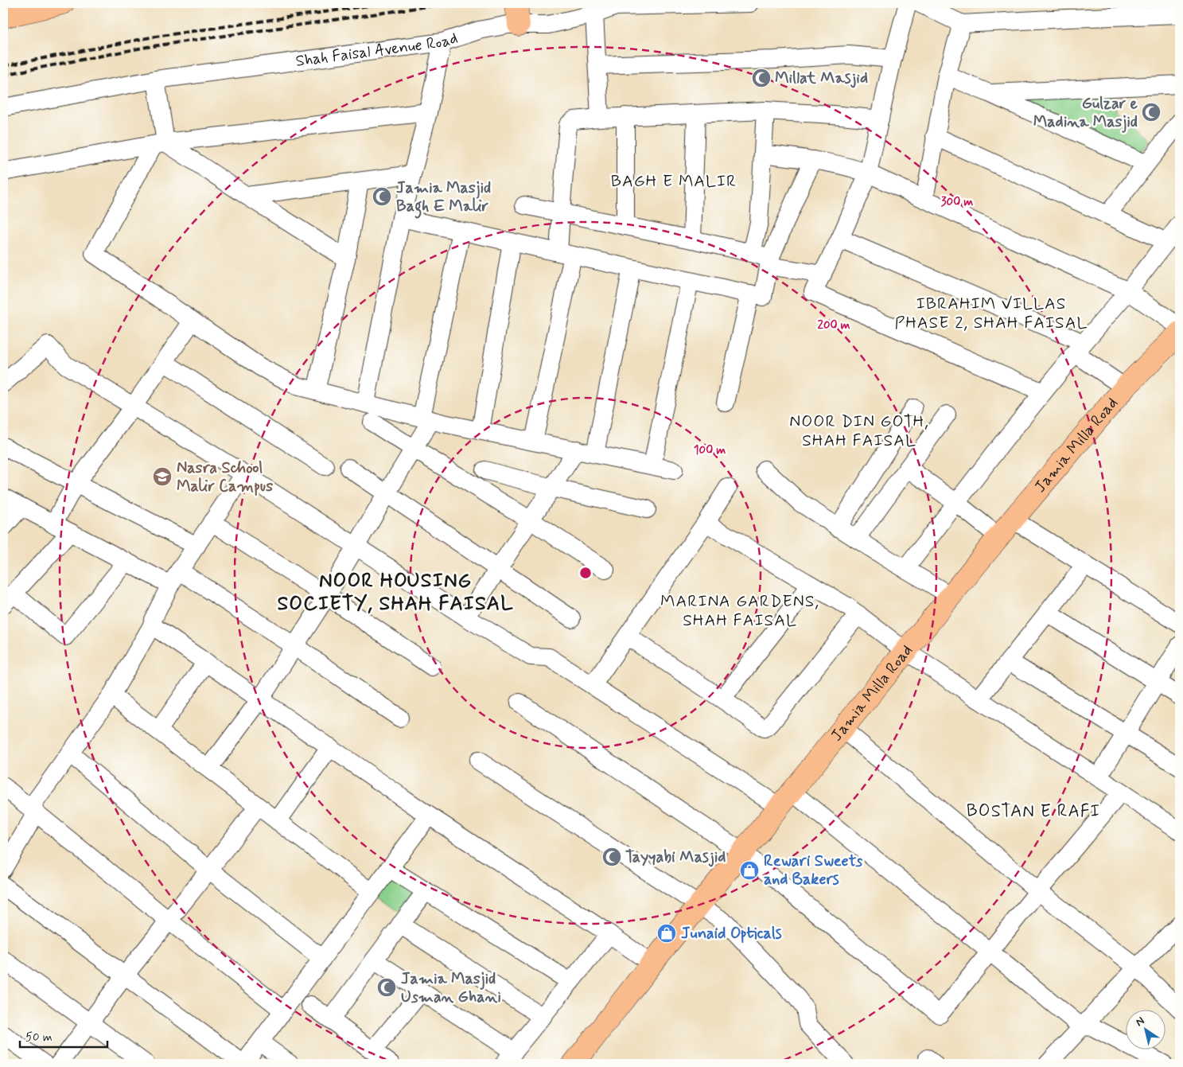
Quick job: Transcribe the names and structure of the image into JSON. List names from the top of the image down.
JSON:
{
  "streets": {
    "main road": ["Jamia Milla Road"],
    "street": ["Shah Faisal Avenue Road"]
  },
  "districts": [
    "BAGH E MALIR",
    "IBRAHIM VILLAS PHASE 2, SHAH FAISAL",
    "NOOR DIN GOTH, SHAH FAISAL",
    "NOOR HOUSING SOCIETY, SHAH FAISAL",
    "MARINA GARDENS, SHAH FAISAL",
    "BOSTAN E RAFI"
  ],
  "places": {
    "mosque": [
      "Millat Masjid",
      "Gulzar e Madina Masjid",
      "Jamia Masjid Bagh E Malir",
      "Tayyabi Masjid",
      "Jamia Masjid Usman Ghani"
    ],
    "school or university": ["Nasra School Malir Campus"],
    "shop": ["Rewari Sweets and Bakers", "Junaid Opticals"]
  },
  "scale_bar": "50 m",
  "north": "top left",
  "rings": ["300 m", "200 m", "100 m"]
}
